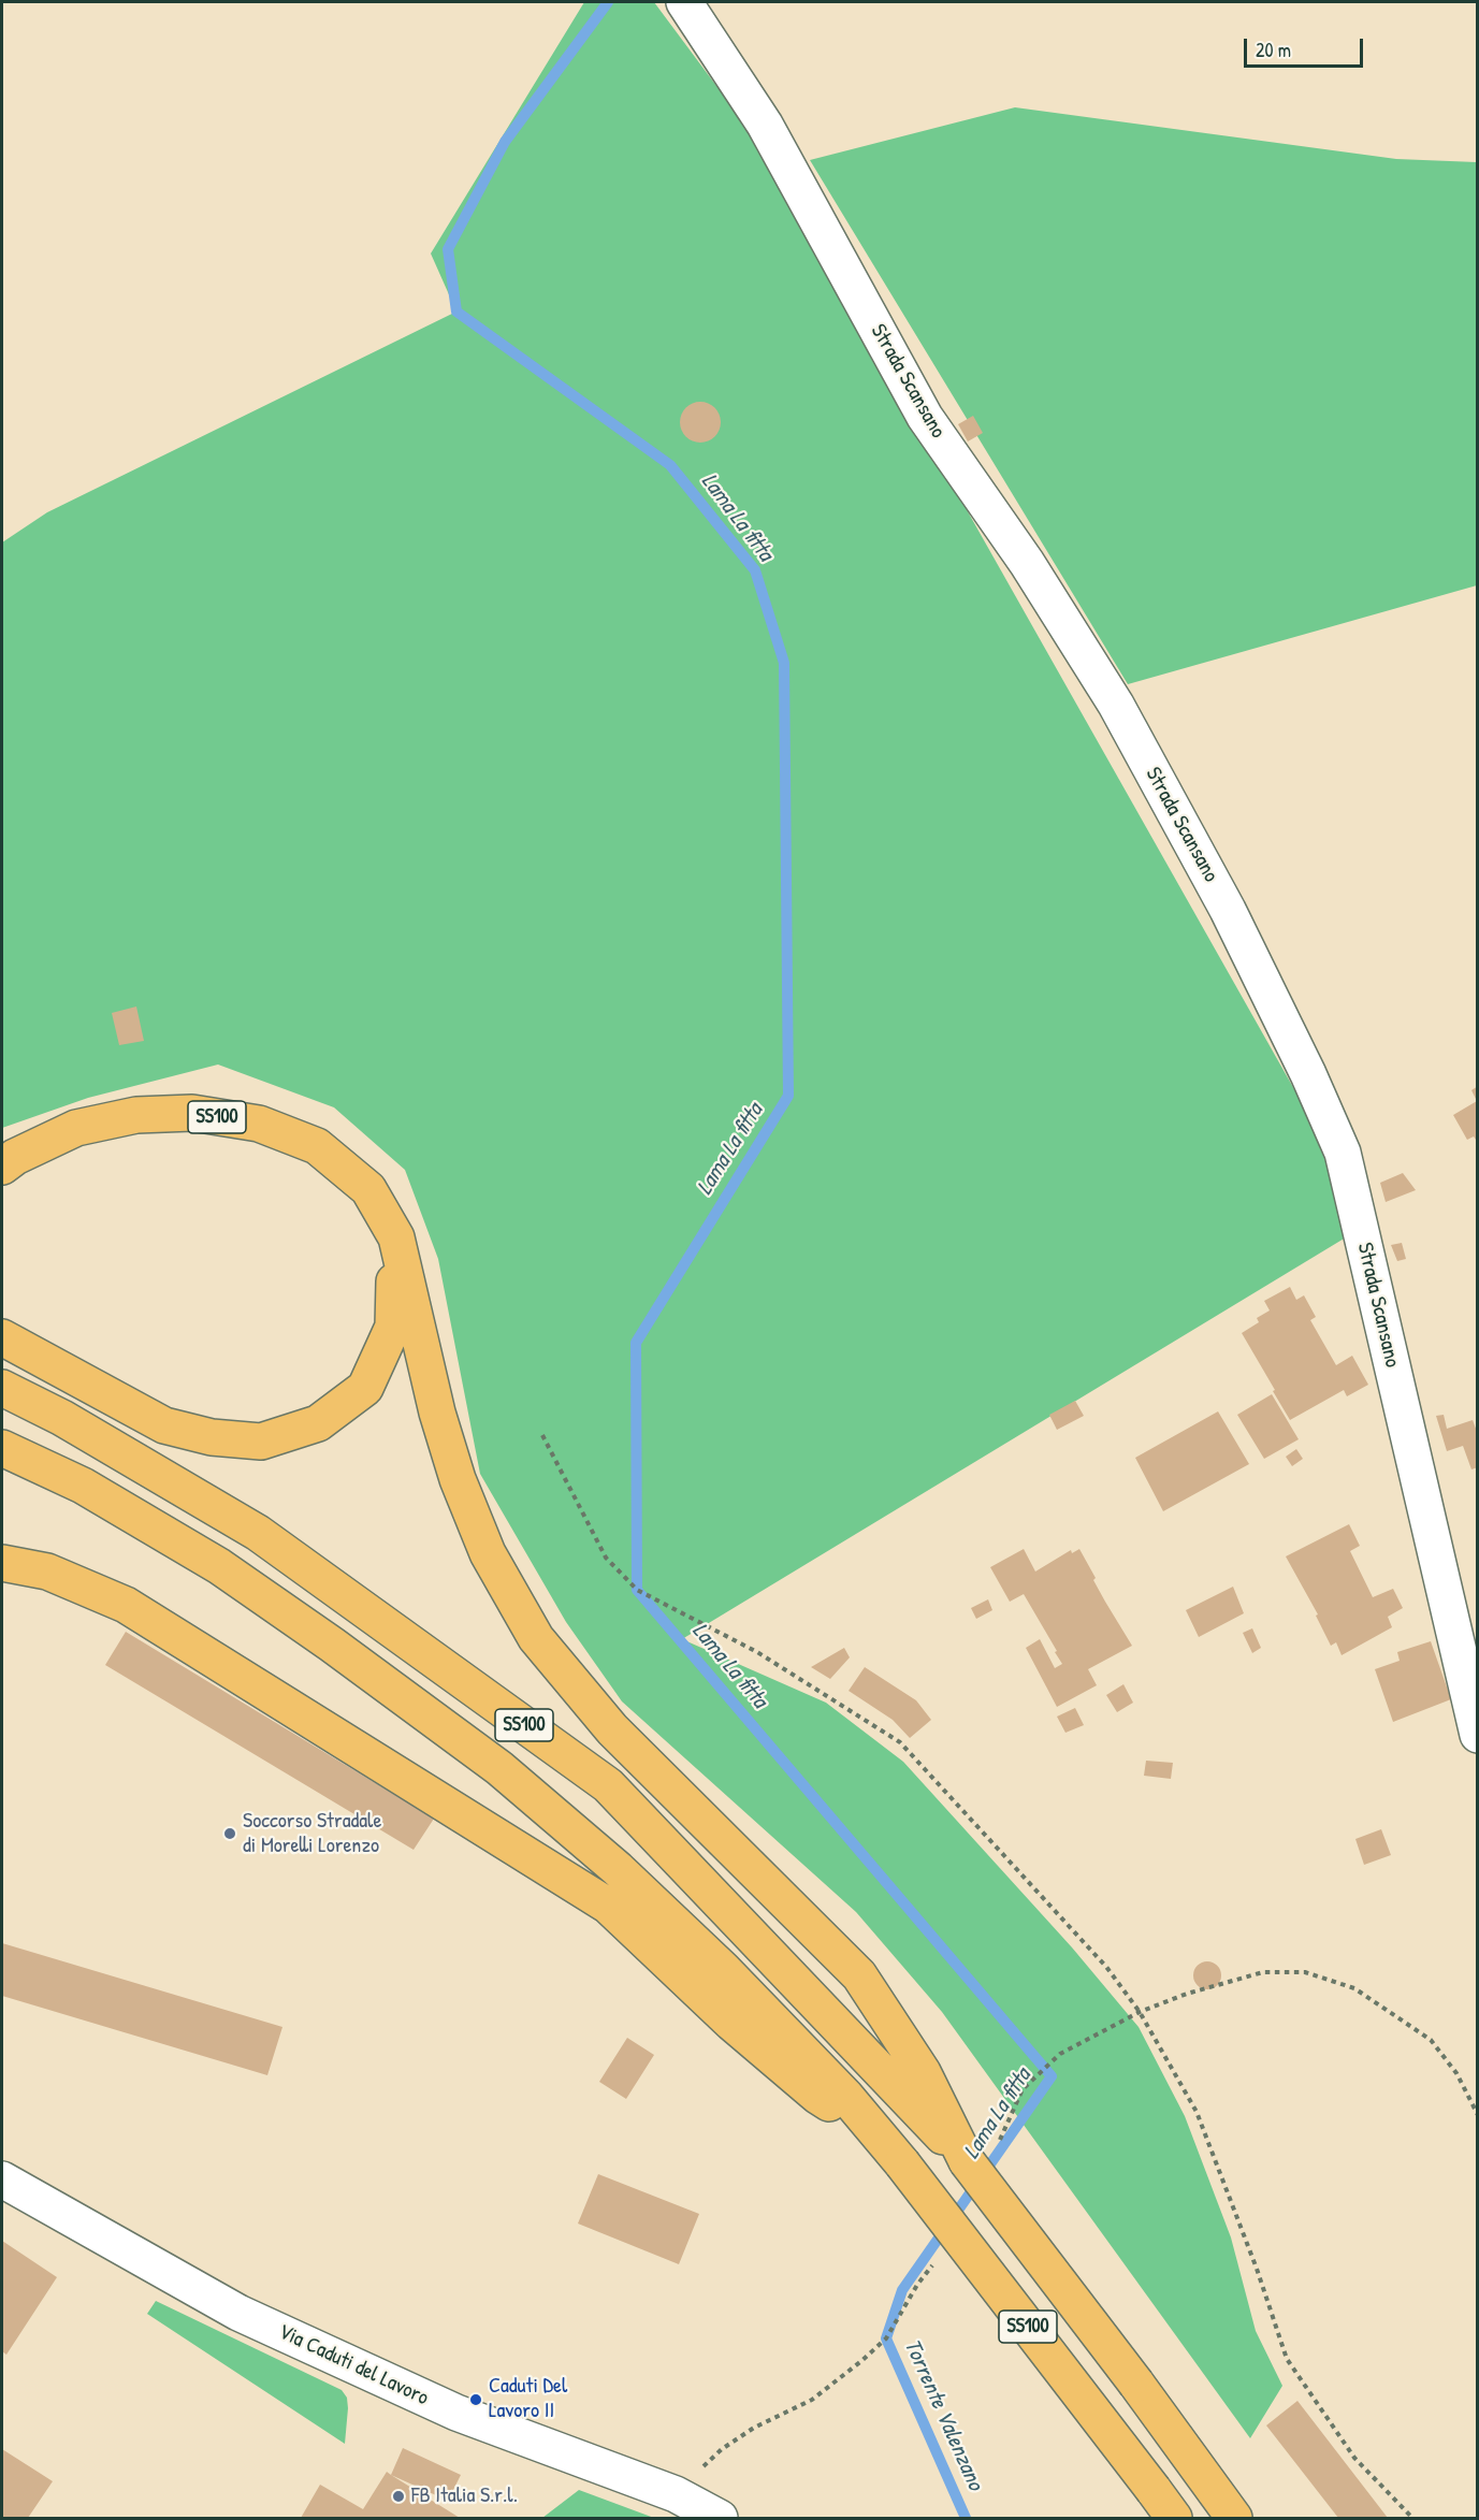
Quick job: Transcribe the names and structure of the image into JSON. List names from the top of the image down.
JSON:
{
  "streets": {
    "highway": ["SS100"],
    "street": ["Strada Scansano", "Via Caduti del Lavoro"]
  },
  "water": ["Lama La fitta", "Torrente Valenzano"],
  "places": ["Soccorso Stradale di Morelli Lorenzo", "Caduti Del Lavoro II", "FB Italia S.r.l."],
  "scale_bar": "20 m"
}
